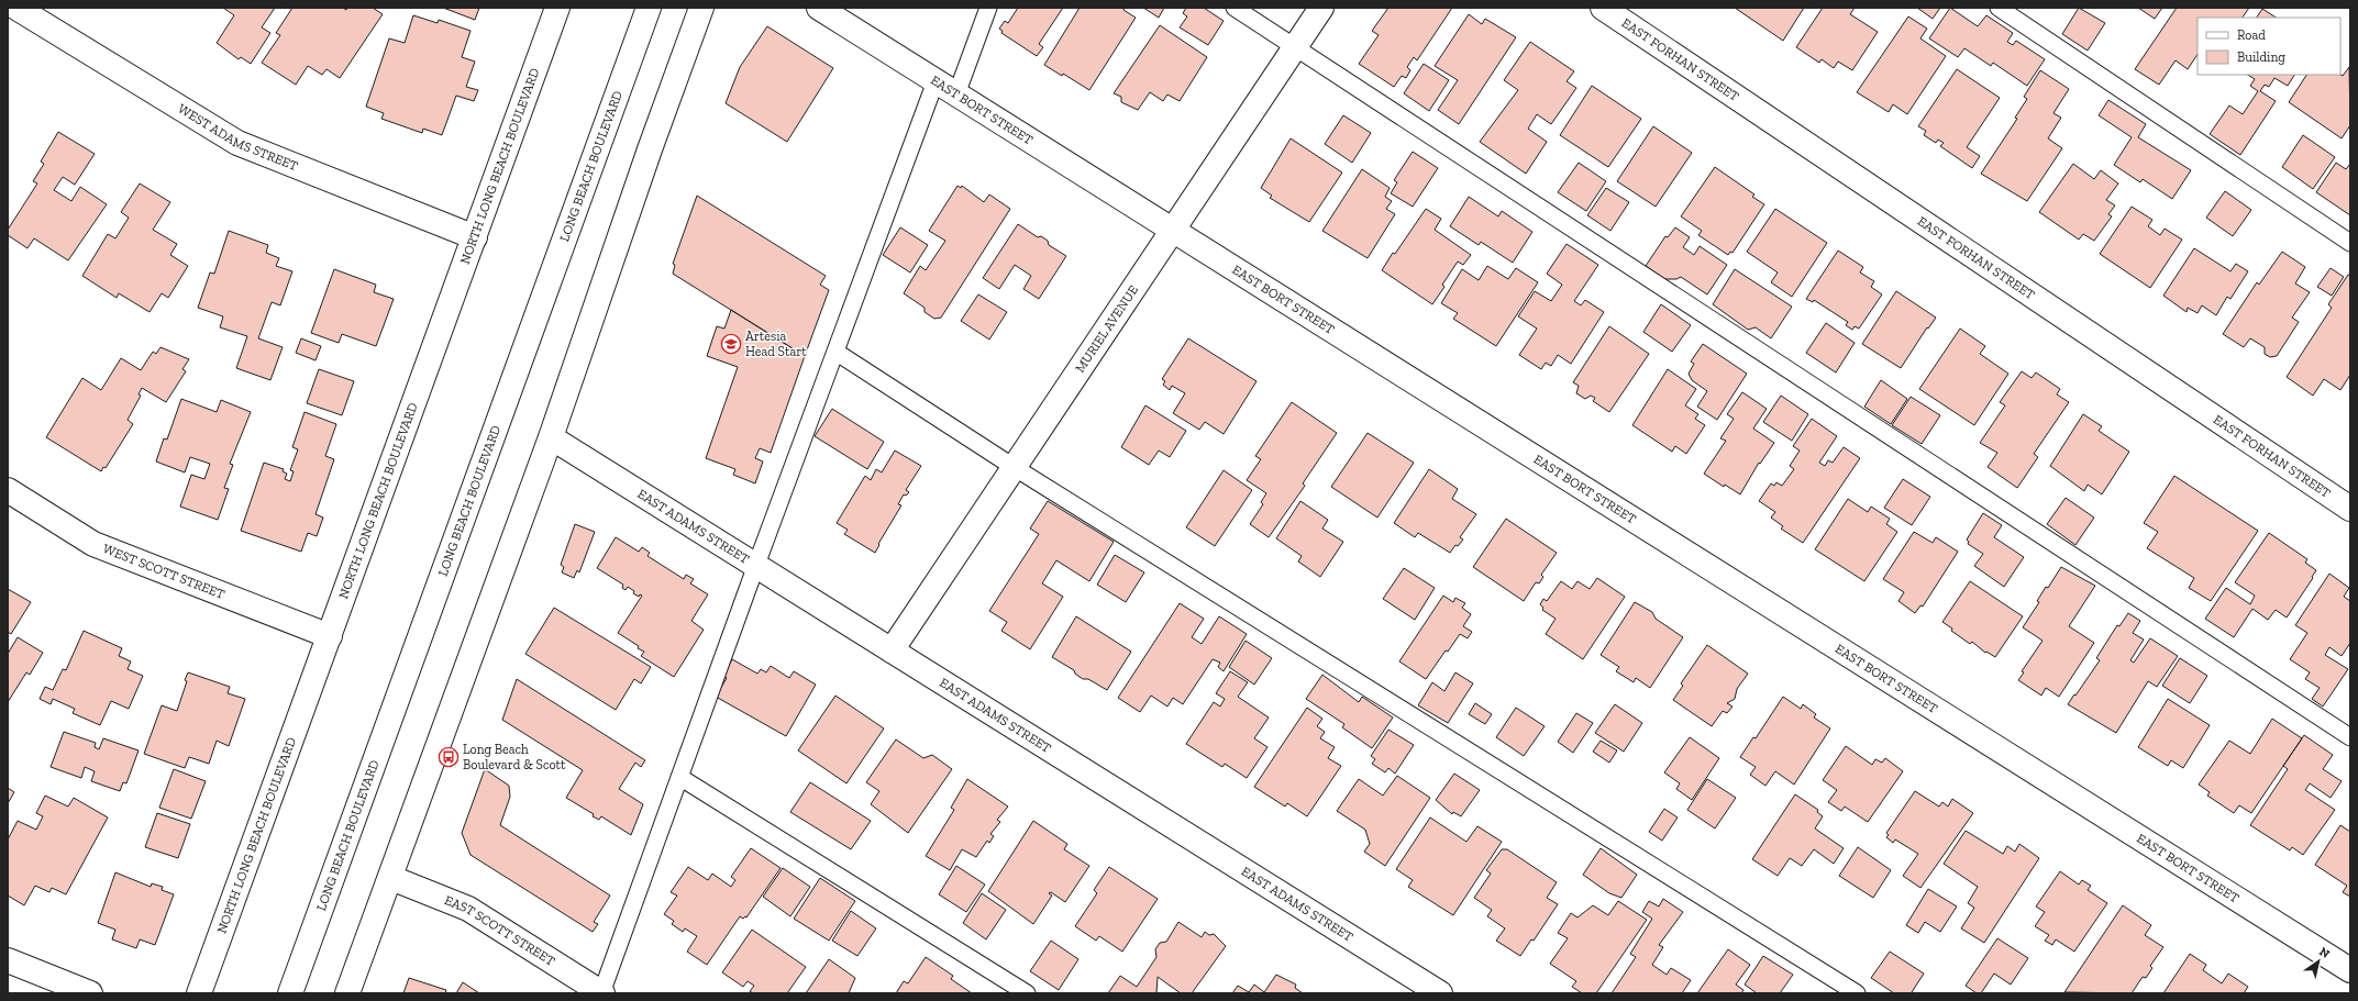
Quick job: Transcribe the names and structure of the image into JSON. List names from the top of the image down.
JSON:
{
  "streets": {
    "street": [
      "EAST FORHAN STREET",
      "EAST BORT STREET",
      "WEST ADAMS STREET",
      "NORTH LONG BEACH BOULEVARD",
      "LONG BEACH BOULEVARD",
      "MURIEL AVENUE",
      "EAST ADAMS STREET",
      "WEST SCOTT STREET",
      "EAST SCOTT STREET"
    ]
  },
  "crossings": [
    ["EAST BORT STREET", "MURIEL AVENUE"],
    ["WEST ADAMS STREET", "NORTH LONG BEACH BOULEVARD"],
    ["NORTH LONG BEACH BOULEVARD", "WEST SCOTT STREET"],
    ["MURIEL AVENUE", "EAST ADAMS STREET"]
  ],
  "places": {
    "school or university": ["Artesia Head Start"],
    "bus stop": ["Long Beach Boulevard & Scott"]
  },
  "legend": ["Road", "Building"],
  "north": "top right"
}
